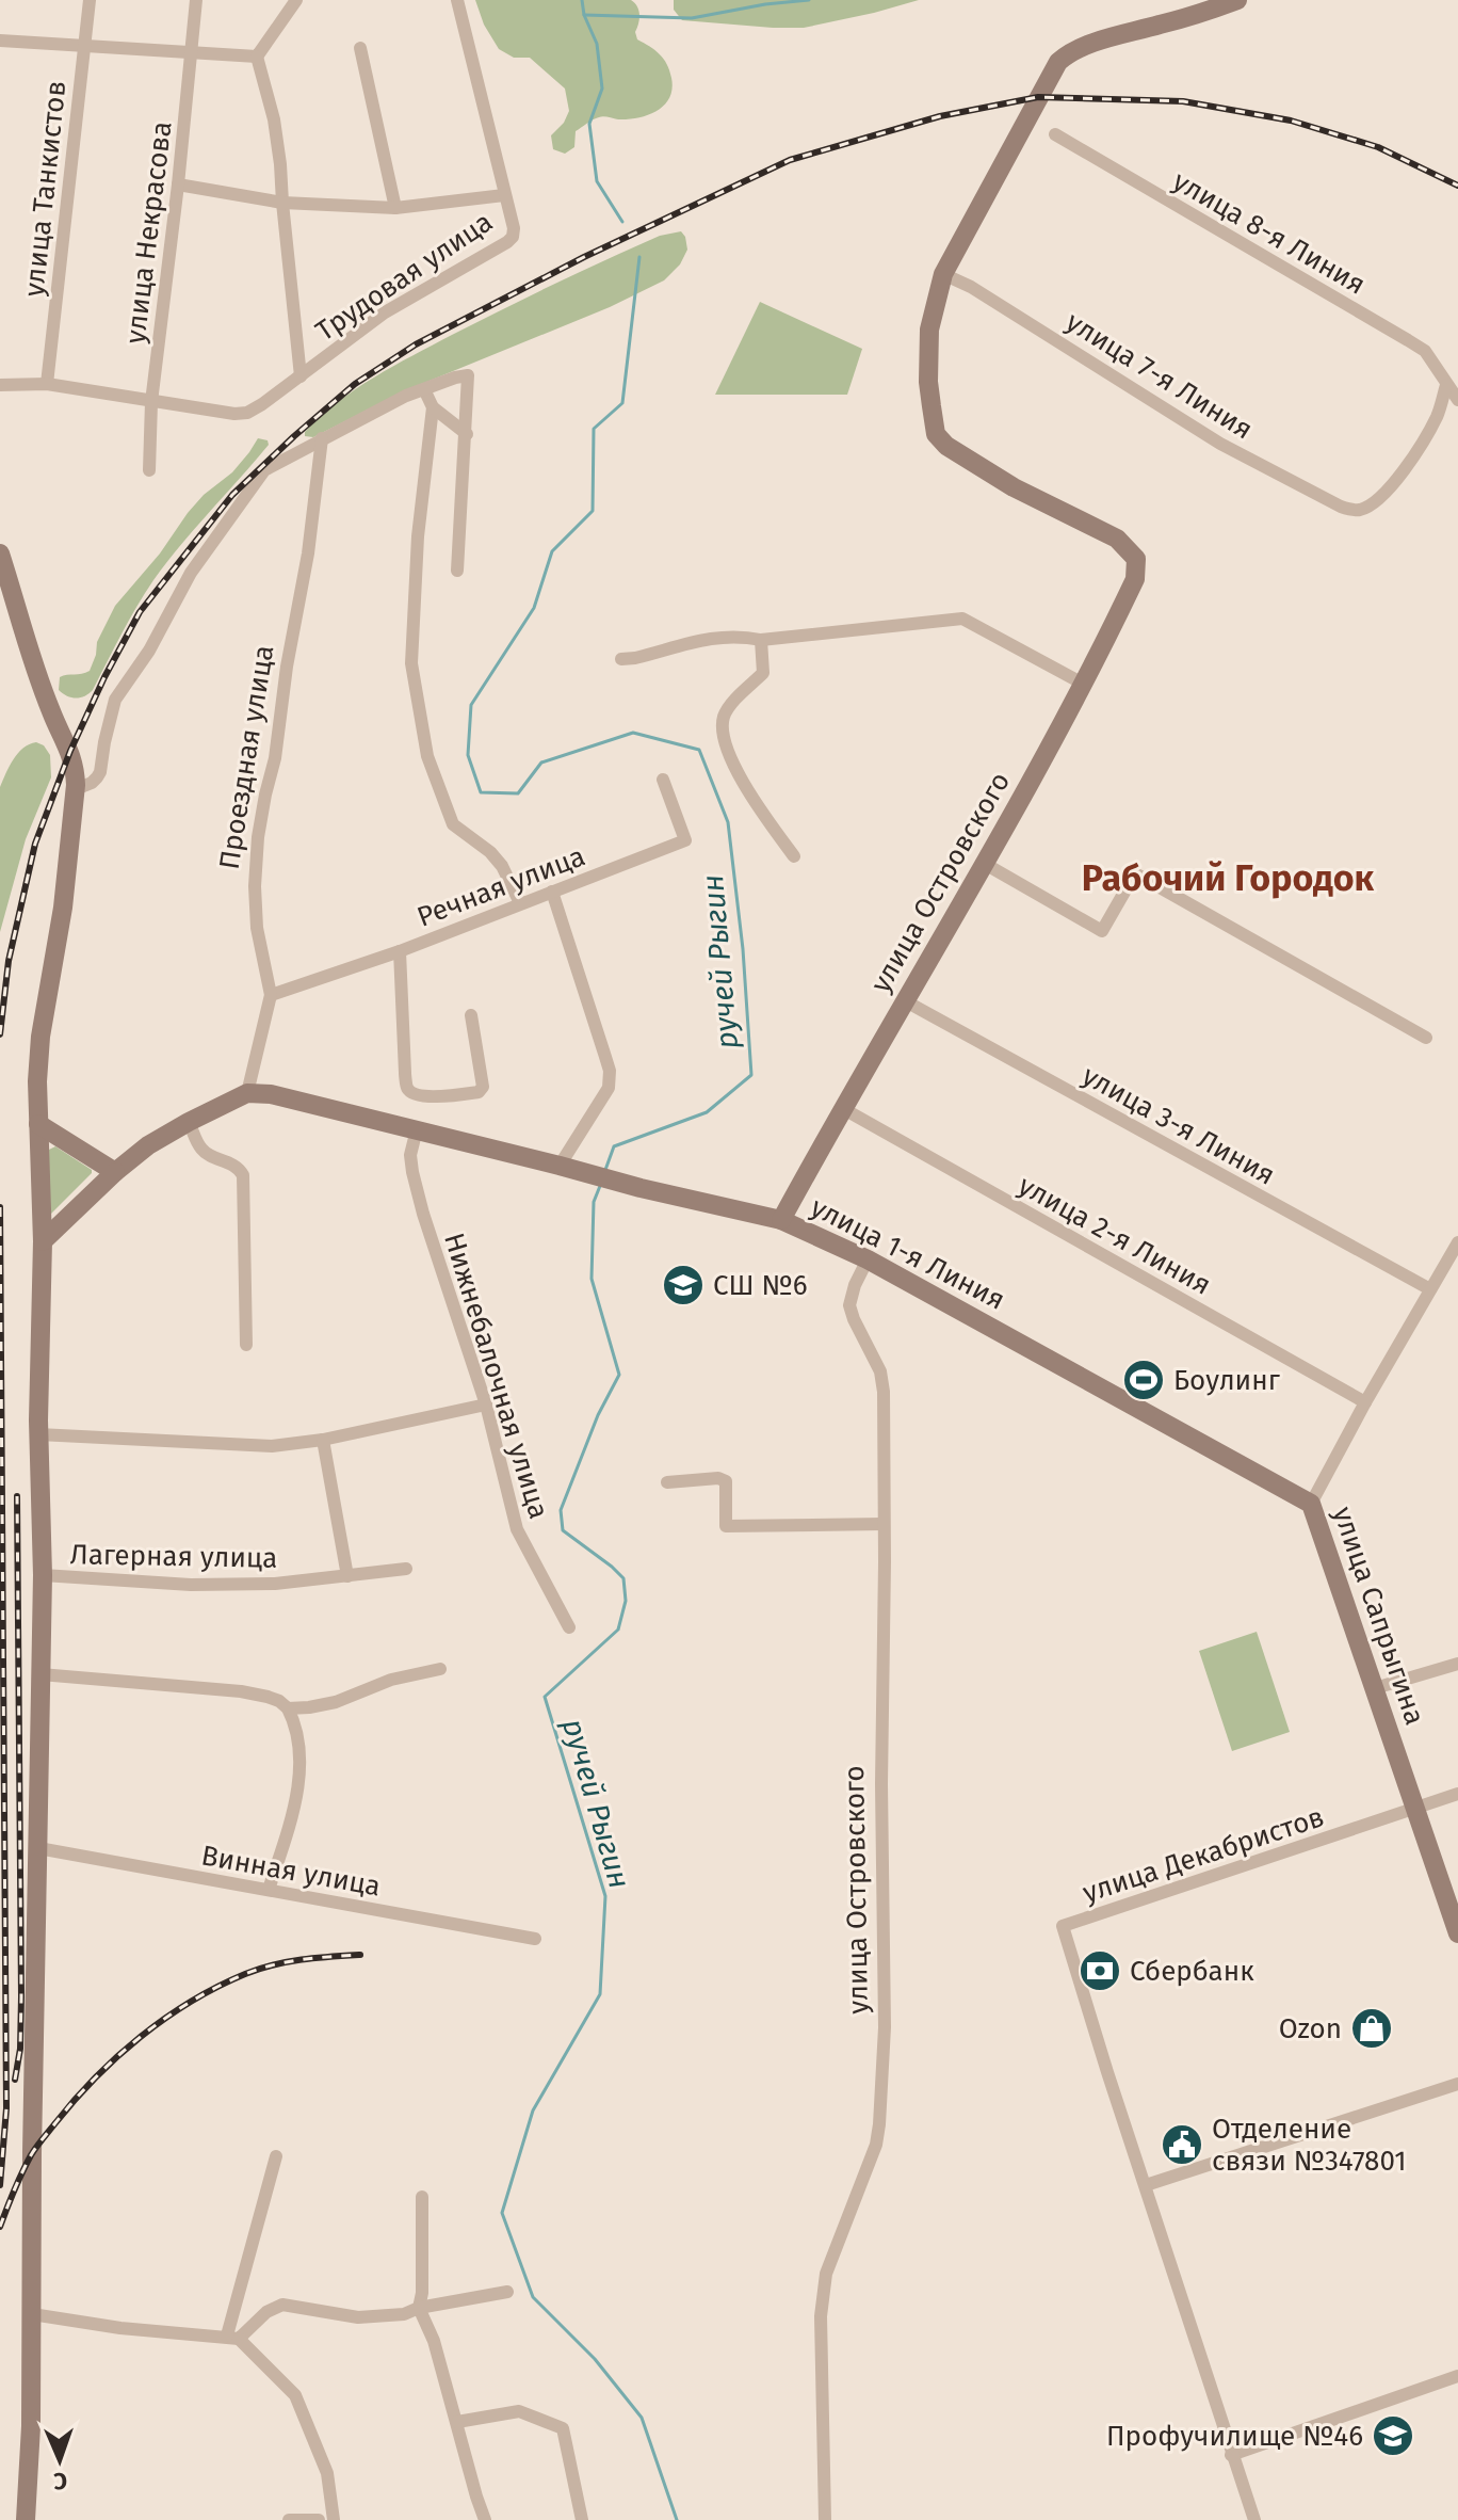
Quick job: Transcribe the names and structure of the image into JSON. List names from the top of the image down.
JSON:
{
  "streets": {
    "street": [
      "улица Танкистов",
      "улица Некрасова",
      "улица 8-я Линия",
      "Трудовая улица",
      "улица 7-я Линия",
      "Проездная улица",
      "улица Островского",
      "Речная улица",
      "улица 3-я Линия",
      "улица 2-я Линия",
      "улица 1-я Линия",
      "Нижнебалочная улица",
      "Лагерная улица",
      "улица Сапрыгина",
      "улица Декабристов",
      "Винная улица"
    ]
  },
  "crossings": [
    ["улица Танкистов", "Трудовая улица"],
    ["улица Некрасова", "Трудовая улица"],
    ["улица 8-я Линия", "улица 7-я Линия"],
    ["улица 7-я Линия", "улица Островского"],
    ["Проездная улица", "Речная улица"],
    ["Проездная улица", "улица 1-я Линия"],
    ["улица Островского", "улица 3-я Линия"],
    ["улица Островского", "улица 2-я Линия"],
    ["улица Островского", "улица 1-я Линия"],
    ["улица 3-я Линия", "улица Сапрыгина"],
    ["улица 2-я Линия", "улица Сапрыгина"],
    ["улица 1-я Линия", "Нижнебалочная улица"],
    ["улица 1-я Линия", "улица Сапрыгина"],
    ["улица Сапрыгина", "улица Декабристов"]
  ],
  "districts": ["Рабочий Городок"],
  "water": ["ручей Рыгин"],
  "places": {
    "school or university": ["СШ №6", "Профучилище №46"],
    "sports": ["Боулинг"],
    "bank": ["Сбербанк"],
    "shop": ["Ozon"],
    "public building": ["Отделение связи №347801"]
  },
  "north": "bottom"
}
